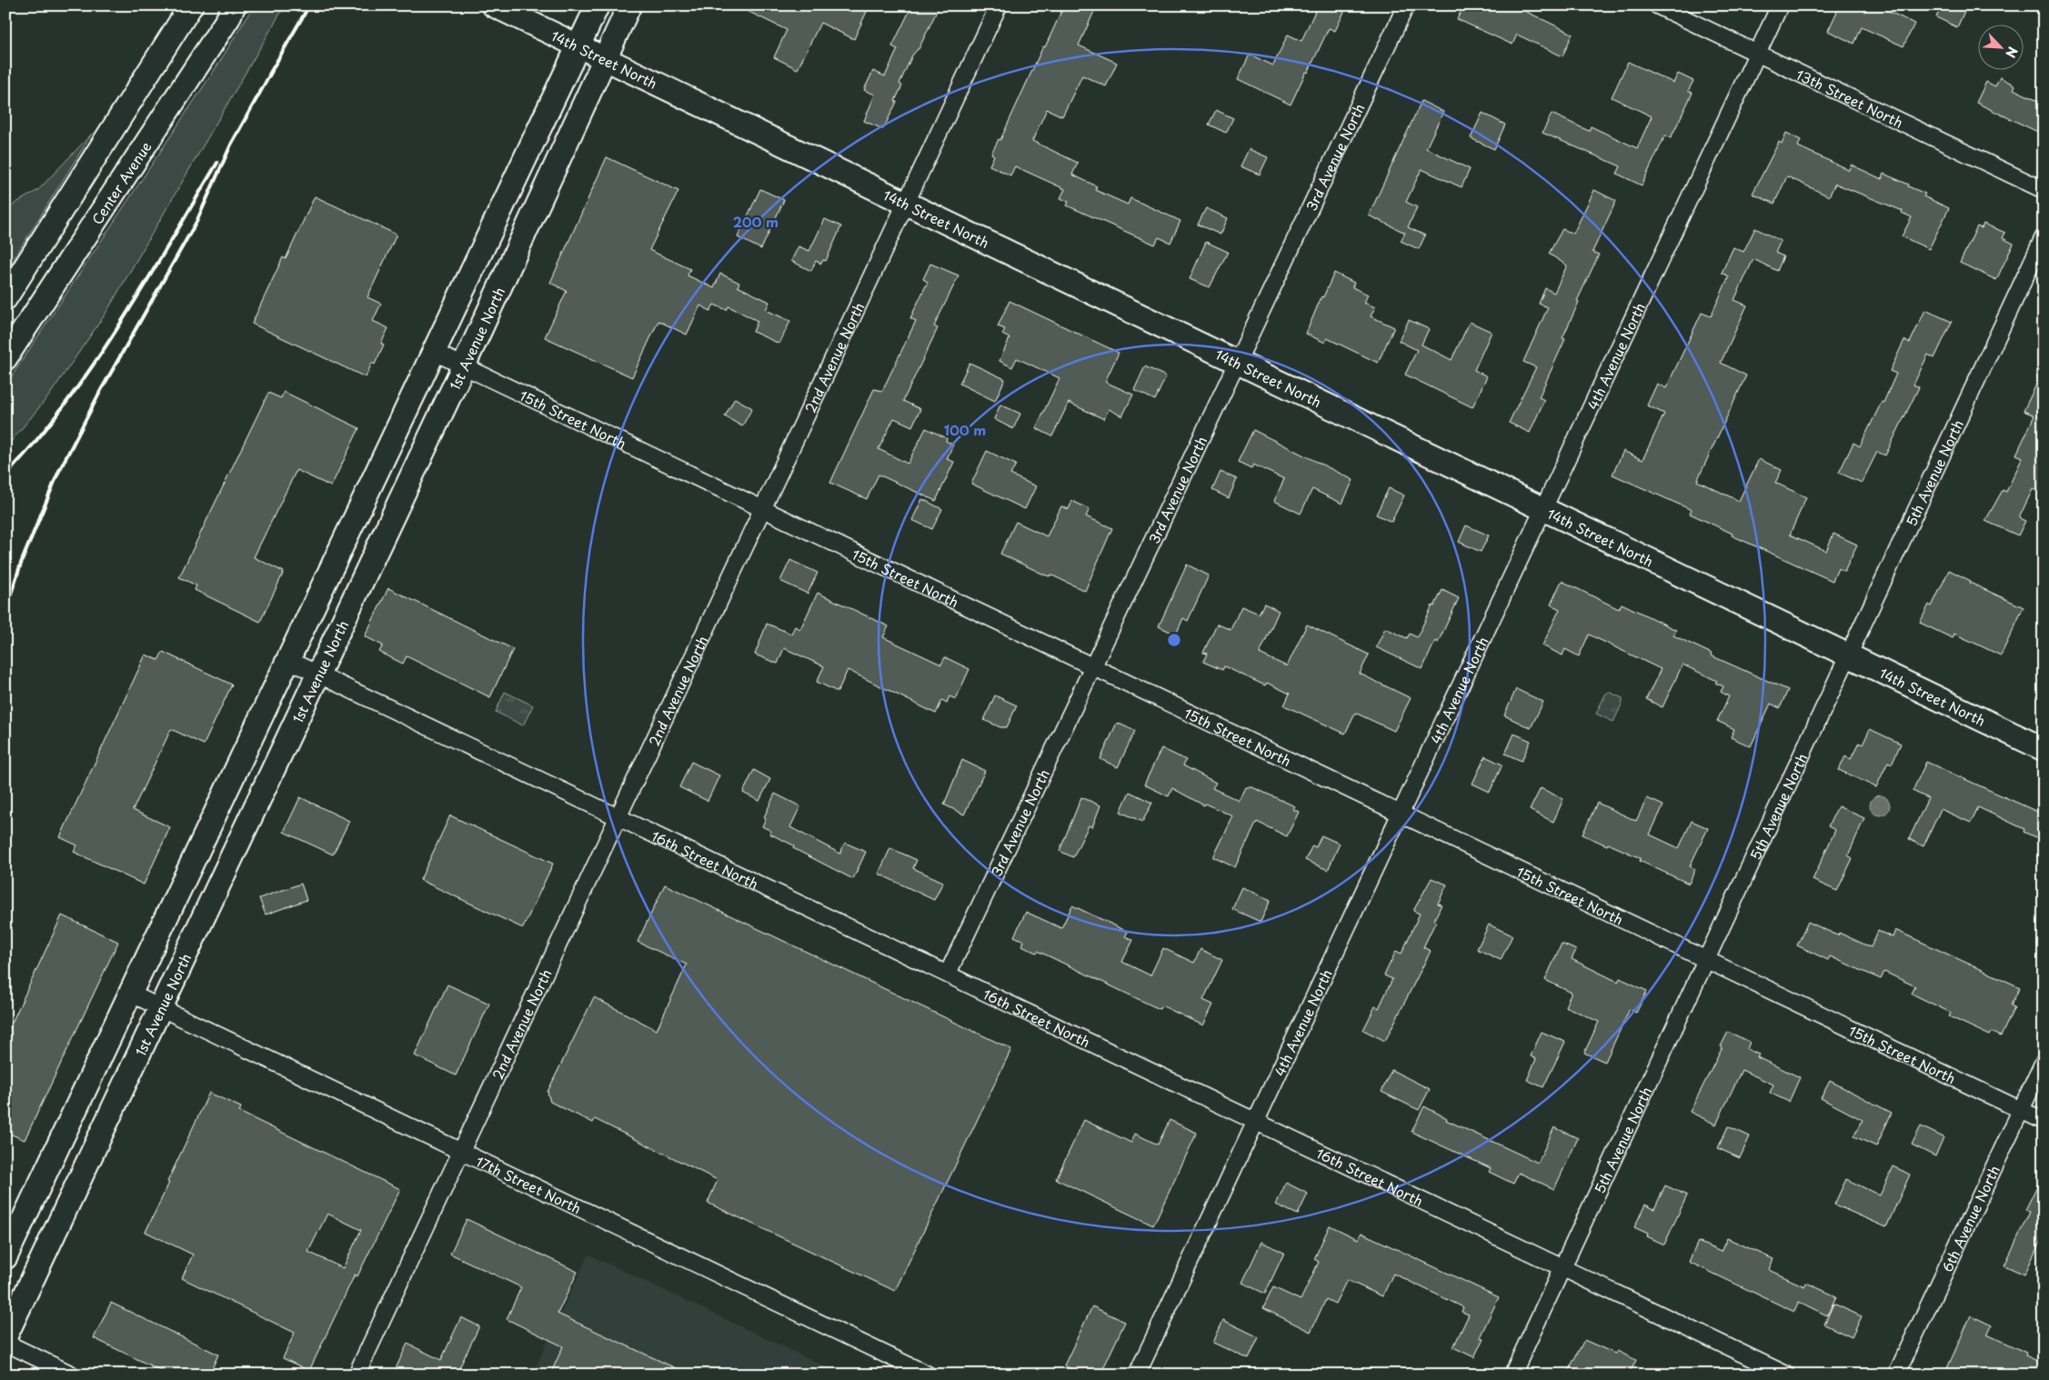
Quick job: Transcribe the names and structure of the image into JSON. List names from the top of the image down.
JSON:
{
  "streets": {
    "main road": ["14th Street North", "Center Avenue", "1st Avenue North"],
    "street": [
      "13th Street North",
      "3rd Avenue North",
      "2nd Avenue North",
      "4th Avenue North",
      "15th Street North",
      "5th Avenue North",
      "16th Street North",
      "17th Street North",
      "6th Avenue North"
    ]
  },
  "crossings": [
    ["14th Street North", "3rd Avenue North"],
    ["14th Street North", "1st Avenue North"],
    ["14th Street North", "2nd Avenue North"],
    ["14th Street North", "4th Avenue North"],
    ["14th Street North", "5th Avenue North"],
    ["13th Street North", "4th Avenue North"],
    ["3rd Avenue North", "15th Street North"],
    ["3rd Avenue North", "16th Street North"],
    ["1st Avenue North", "15th Street North"],
    ["1st Avenue North", "16th Street North"],
    ["1st Avenue North", "17th Street North"],
    ["2nd Avenue North", "15th Street North"],
    ["2nd Avenue North", "16th Street North"],
    ["2nd Avenue North", "17th Street North"],
    ["4th Avenue North", "15th Street North"],
    ["4th Avenue North", "16th Street North"],
    ["15th Street North", "5th Avenue North"],
    ["15th Street North", "6th Avenue North"],
    ["5th Avenue North", "16th Street North"]
  ],
  "north": "bottom right",
  "rings": ["200 m", "100 m"]
}
